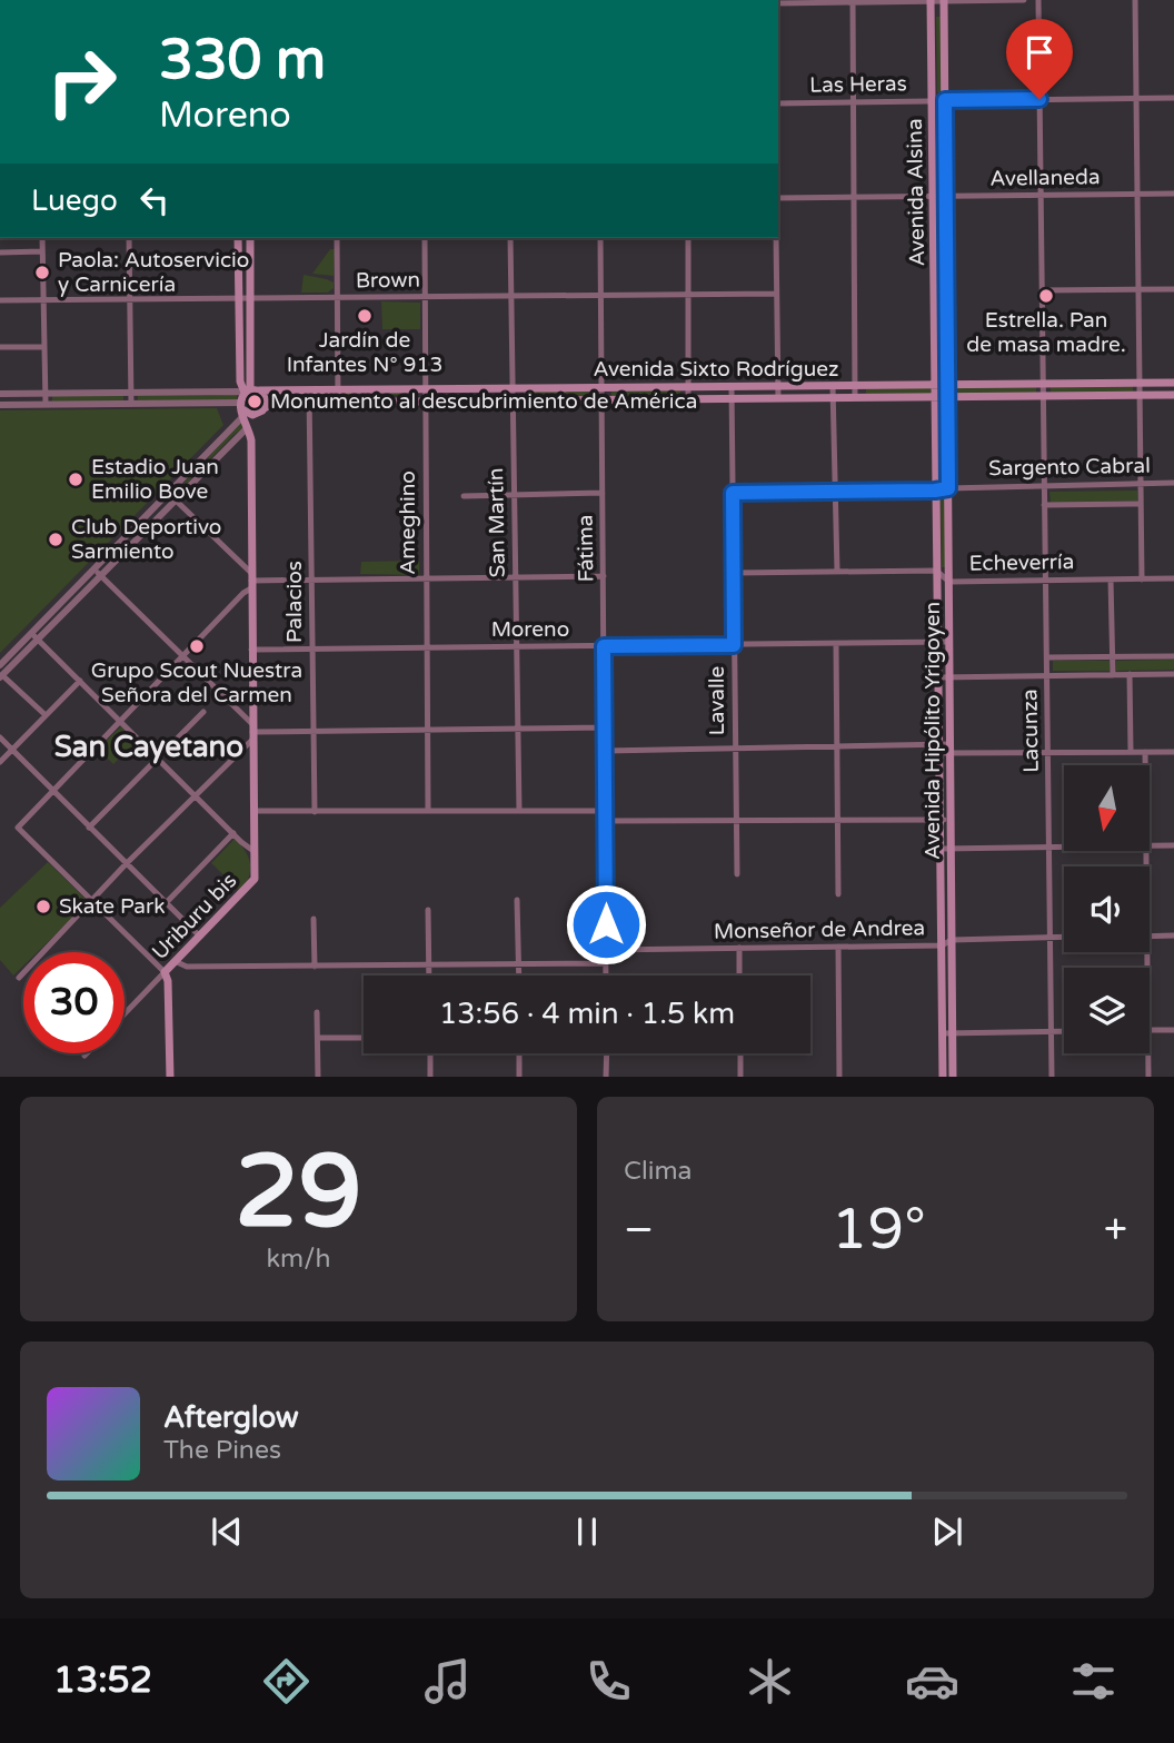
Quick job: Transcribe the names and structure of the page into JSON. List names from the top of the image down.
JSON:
{
  "streets": {
    "main road": [
      "Avenida Alsina",
      "Avenida Sixto Rodríguez",
      "Avenida Hipólito Yrigoyen",
      "Uriburu bis"
    ],
    "street": [
      "Las Heras",
      "Avellaneda",
      "Brown",
      "Sargento Cabral",
      "Ameghino",
      "San Martín",
      "Fátima",
      "Echeverría",
      "Palacios",
      "Moreno",
      "Lavalle",
      "Lacunza",
      "Monseñor de Andrea"
    ]
  },
  "crossings": [
    ["Las Heras", "Avenida Alsina"],
    ["Las Heras", "Lacunza"],
    ["Avellaneda", "Avenida Alsina"],
    ["Avellaneda", "Lacunza"],
    ["Avenida Alsina", "Avenida Sixto Rodríguez"],
    ["Avenida Alsina", "Avenida Hipólito Yrigoyen"],
    ["Brown", "Ameghino"],
    ["Brown", "San Martín"],
    ["Brown", "Fátima"],
    ["Avenida Sixto Rodríguez", "Ameghino"],
    ["Avenida Sixto Rodríguez", "San Martín"],
    ["Avenida Sixto Rodríguez", "Fátima"],
    ["Avenida Sixto Rodríguez", "Palacios"],
    ["Avenida Sixto Rodríguez", "Lavalle"],
    ["Avenida Sixto Rodríguez", "Avenida Hipólito Yrigoyen"],
    ["Avenida Sixto Rodríguez", "Lacunza"],
    ["Avenida Sixto Rodríguez", "Uriburu bis"],
    ["Sargento Cabral", "Lavalle"],
    ["Sargento Cabral", "Avenida Hipólito Yrigoyen"],
    ["Sargento Cabral", "Lacunza"],
    ["Ameghino", "Moreno"],
    ["San Martín", "Moreno"],
    ["Fátima", "Moreno"],
    ["Fátima", "Monseñor de Andrea"],
    ["Echeverría", "Avenida Hipólito Yrigoyen"],
    ["Echeverría", "Lacunza"],
    ["Palacios", "Moreno"],
    ["Moreno", "Lavalle"],
    ["Moreno", "Avenida Hipólito Yrigoyen"],
    ["Moreno", "Uriburu bis"],
    ["Avenida Hipólito Yrigoyen", "Monseñor de Andrea"],
    ["Lacunza", "Monseñor de Andrea"]
  ],
  "districts": ["San Cayetano"],
  "places": [
    "Paola: Autoservicio y Carnicería",
    "Estrella. Pan de masa madre.",
    "Jardín de Infantes N° 913",
    "Monumento al descubrimiento de América",
    "Estadio Juan Emilio Bove",
    "Club Deportivo Sarmiento",
    "Grupo Scout Nuestra Señora del Carmen",
    "Skate Park"
  ],
  "north": "bottom",
  "page": {
    "turn": ["330 m", "Moreno"],
    "then": "Luego",
    "limit": "30",
    "trip": "13:56 · 4 min · 1.5 km",
    "tile": [
      ["29", "km/h"],
      "Clima"
    ],
    "heat": ["−", "19°", "+"],
    "song": ["Afterglow", "The Pines"],
    "tabs": "13:52"
  }
}
